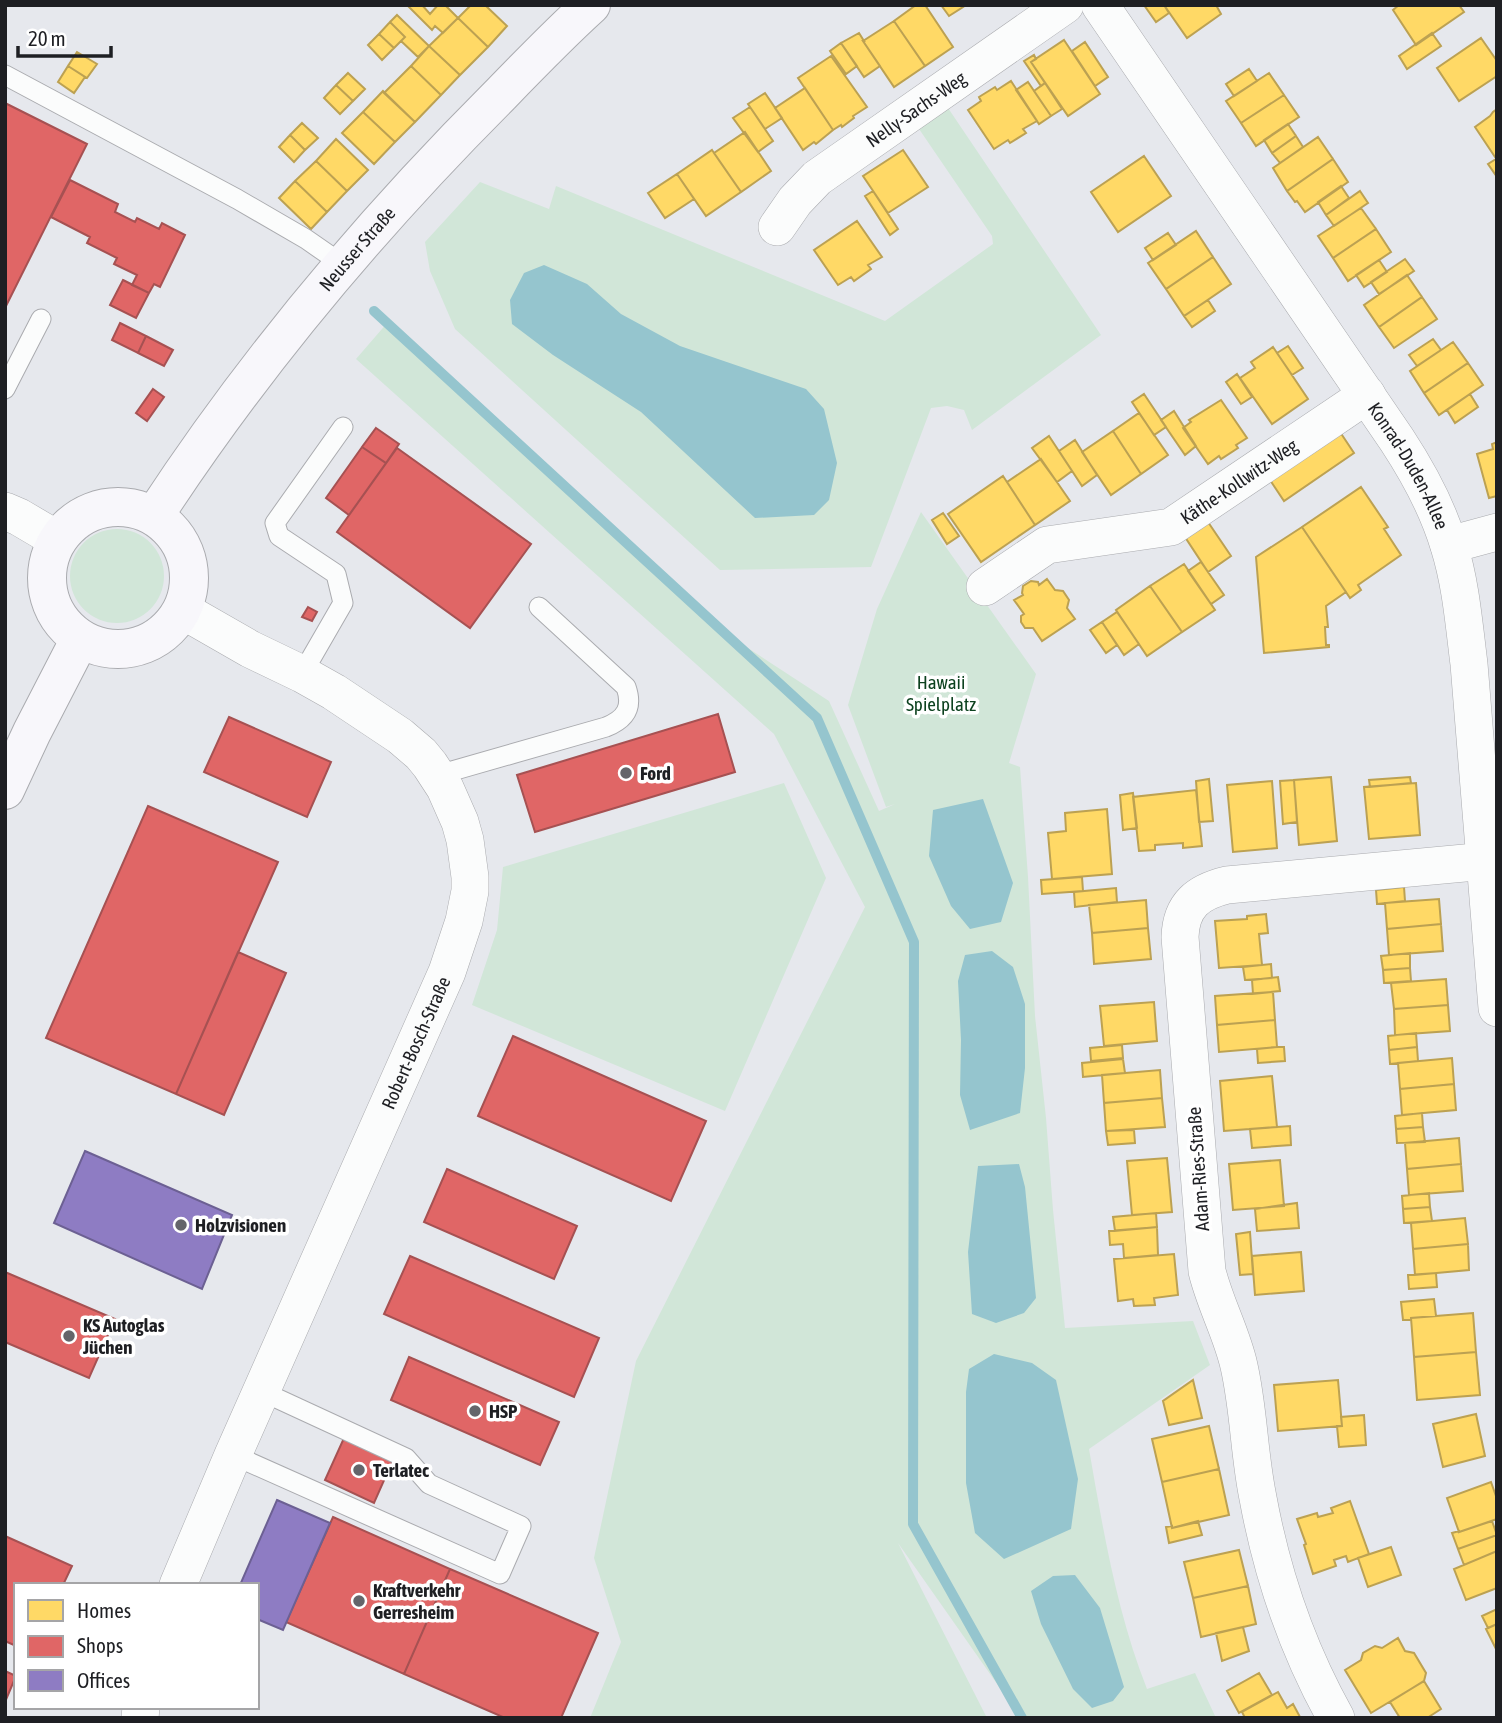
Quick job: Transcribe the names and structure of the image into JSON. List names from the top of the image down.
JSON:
{
  "streets": {
    "main road": ["Neusser Straße"],
    "street": [
      "Nelly-Sachs-Weg",
      "Konrad-Duden-Allee",
      "Käthe-Kollwitz-Weg",
      "Robert-Bosch-Straße",
      "Adam-Ries-Straße"
    ]
  },
  "crossings": [
    ["Neusser Straße", "Robert-Bosch-Straße"],
    ["Konrad-Duden-Allee", "Käthe-Kollwitz-Weg"],
    ["Konrad-Duden-Allee", "Adam-Ries-Straße"]
  ],
  "parks": ["Hawaii Spielplatz"],
  "places": [
    "Ford",
    "Holzvisionen",
    "KS Autoglas Jüchen",
    "HSP",
    "Terlatec",
    "Kraftverkehr Gerresheim"
  ],
  "legend": ["Homes", "Shops", "Offices"],
  "scale_bar": "20 m"
}
